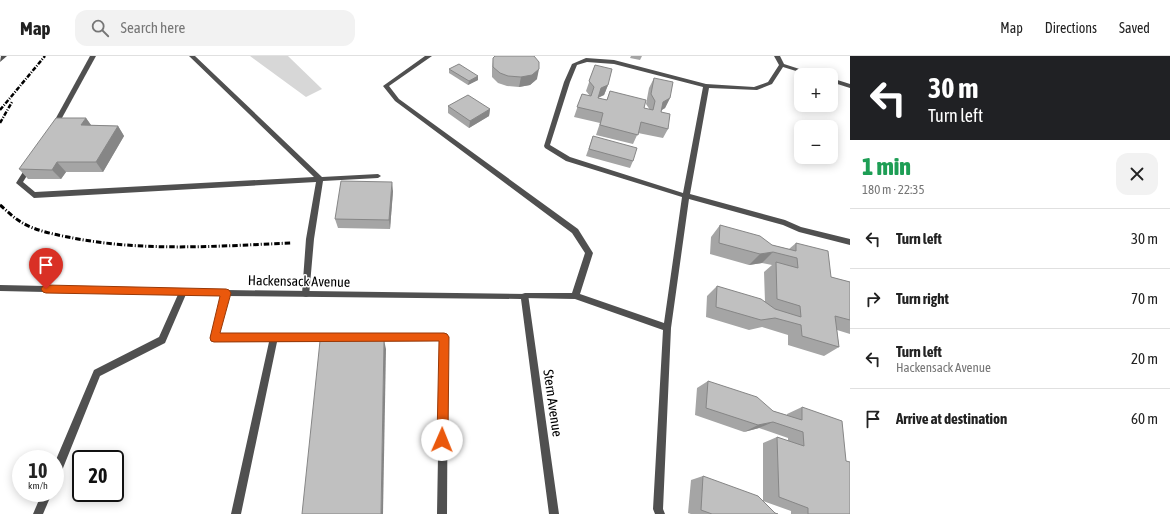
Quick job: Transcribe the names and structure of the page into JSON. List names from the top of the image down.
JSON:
{
  "streets": {
    "street": ["Hackensack Avenue", "Stern Avenue"]
  },
  "crossings": [
    ["Hackensack Avenue", "Stern Avenue"]
  ],
  "page": {
    "header": "Map",
    "search": "Search here",
    "nav": ["Map", "Directions", "Saved"],
    "turn": ["30 m", "Turn left"],
    "map_buttons": ["+", "−"],
    "heading": ["1 min", "180 m · 22:35"],
    "list": [
      {
        "name": "Turn left",
        "value": "30 m"
      },
      {
        "name": "Turn right",
        "value": "70 m"
      },
      {
        "name": "Turn left",
        "note": "Hackensack Avenue",
        "value": "20 m"
      },
      {
        "name": "Arrive at destination",
        "value": "60 m"
      }
    ],
    "speed": "10 km/h",
    "limit": "20"
  }
}
